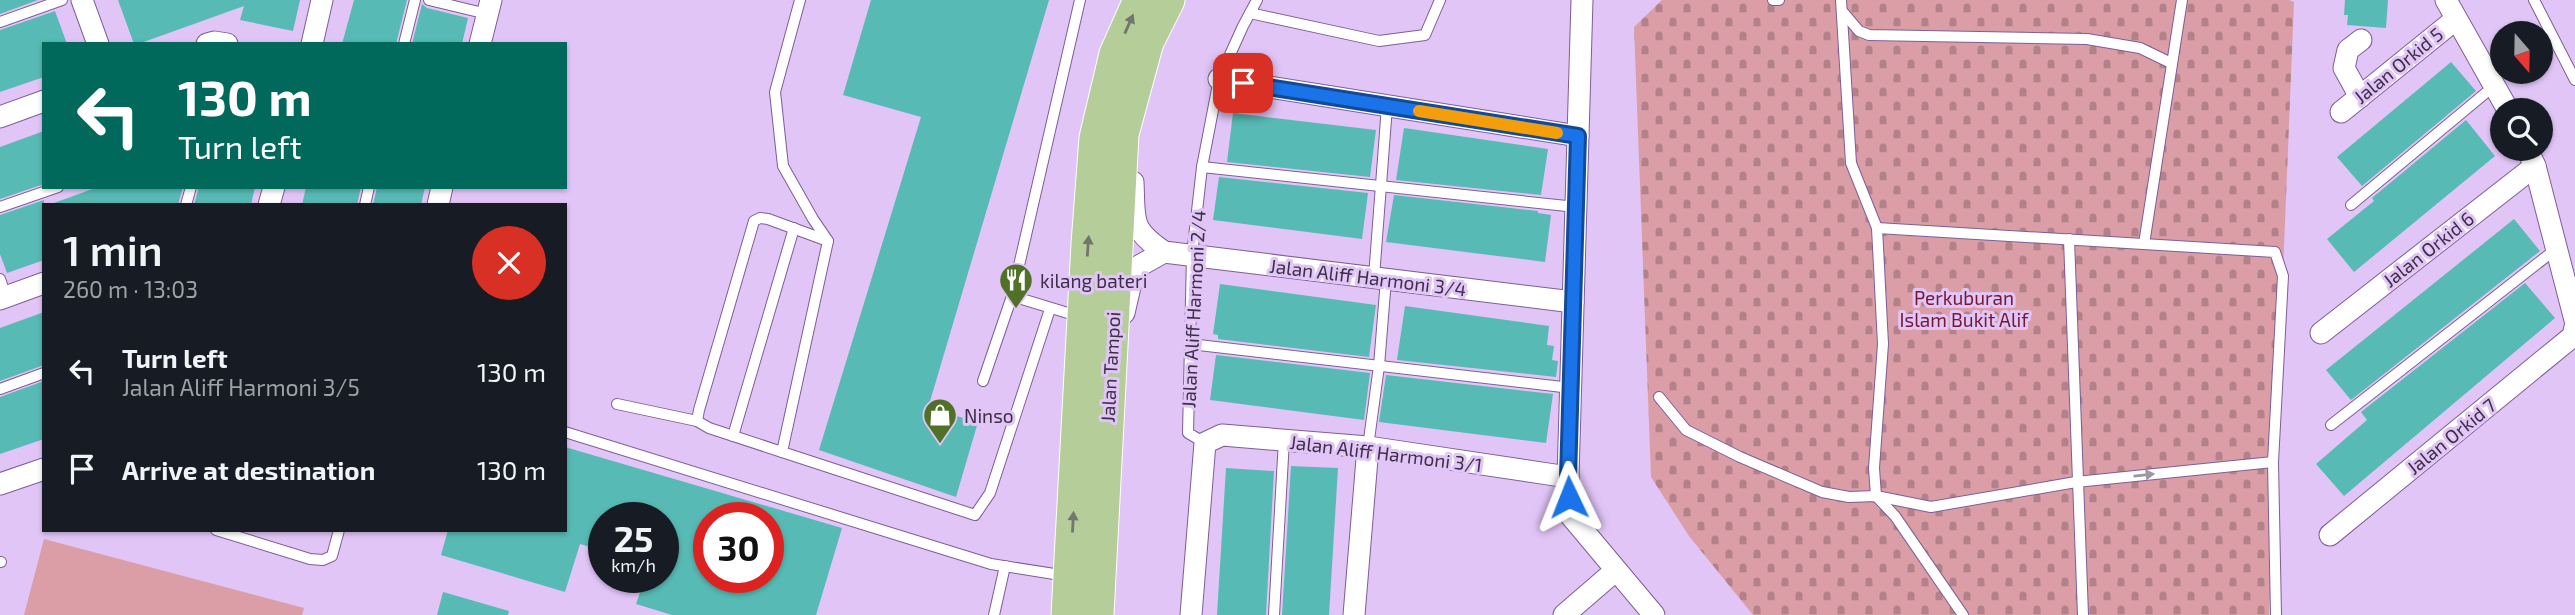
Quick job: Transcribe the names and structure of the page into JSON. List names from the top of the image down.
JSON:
{
  "streets": {
    "main road": ["Jalan Tampoi"],
    "street": [
      "Jalan Orkid 5",
      "Jalan Orkid 6",
      "Jalan Aliff Harmoni 3/4",
      "Jalan Orkid 7",
      "Jalan Aliff Harmoni 3/1"
    ],
    "lane": ["Jalan Aliff Harmoni 2/4"]
  },
  "crossings": [
    ["Jalan Aliff Harmoni 3/4", "Jalan Aliff Harmoni 2/4"],
    ["Jalan Aliff Harmoni 2/4", "Jalan Aliff Harmoni 3/1"]
  ],
  "parks": ["Perkuburan Islam Bukit Alif"],
  "places": {
    "restaurant": ["kilang bateri"],
    "shop": ["Ninso"]
  },
  "north": "bottom",
  "page": {
    "turn": ["130 m", "Turn left"],
    "heading": ["1 min", "260 m · 13:03"],
    "list": [
      {
        "name": "Turn left",
        "note": "Jalan Aliff Harmoni 3/5",
        "value": "130 m"
      },
      {
        "name": "Arrive at destination",
        "value": "130 m"
      }
    ],
    "speed": "25 km/h",
    "limit": "30"
  }
}
